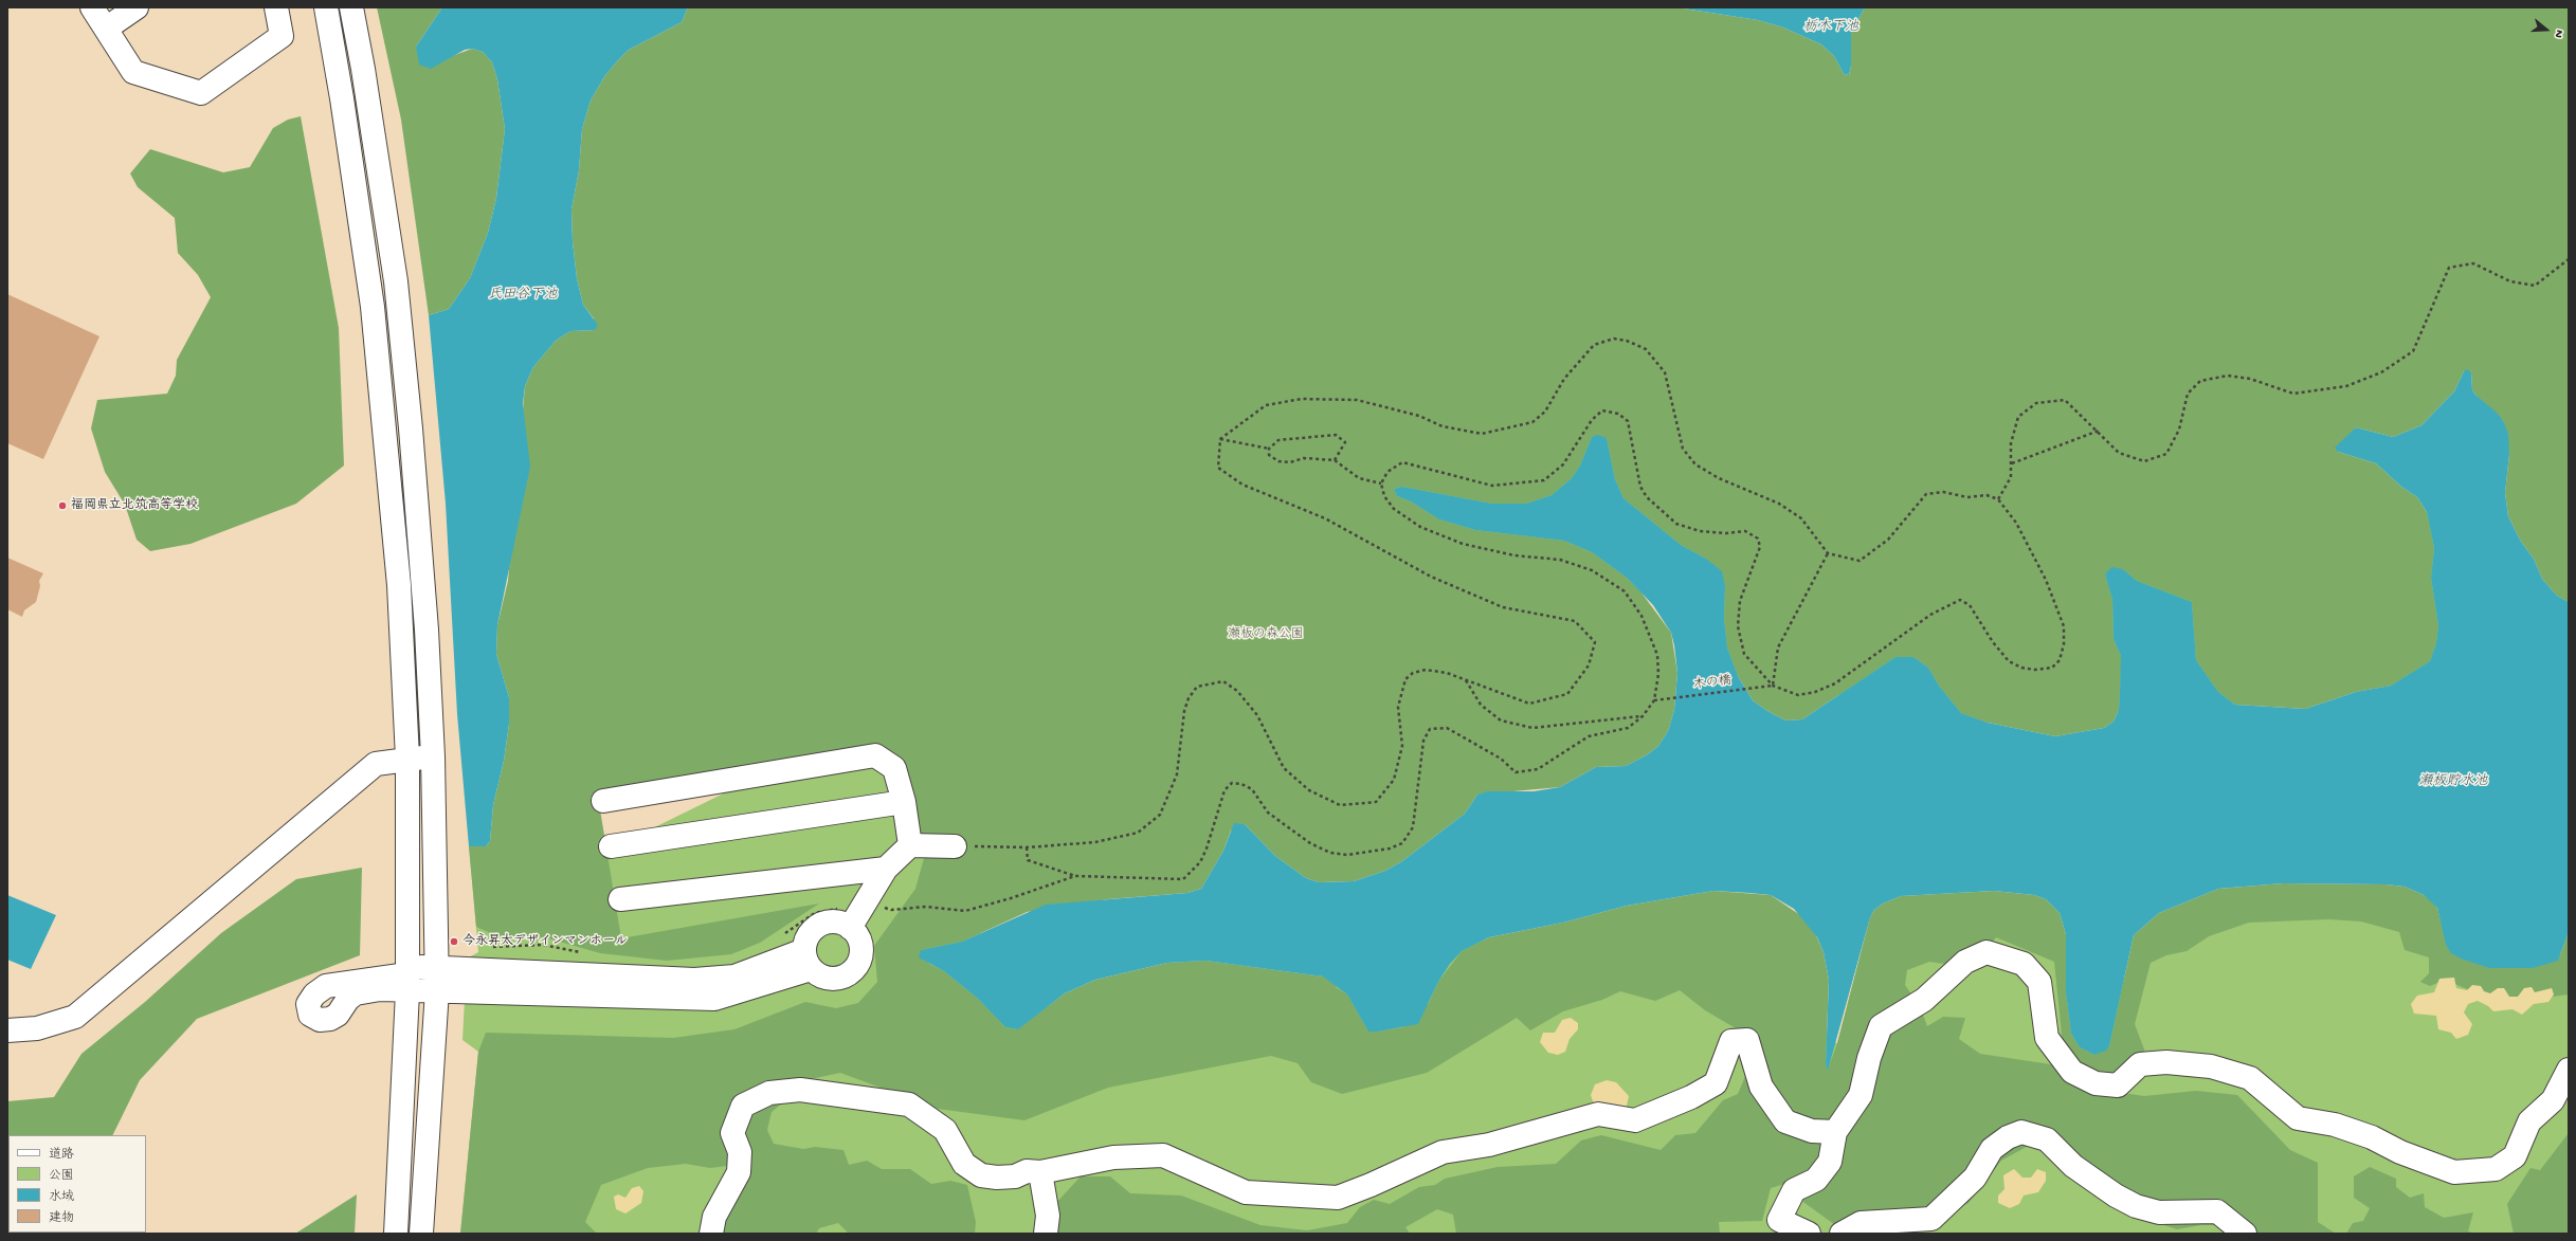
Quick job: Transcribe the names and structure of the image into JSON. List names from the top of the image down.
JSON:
{
  "streets": {
    "path": ["木の橋"]
  },
  "water": ["栃木下池", "氏田谷下池", "瀬板貯水池"],
  "parks": ["瀬板の森公園"],
  "places": ["福岡県立北筑高等学校", "今永昇太デザインマンホール"],
  "legend": [
    "道路",
    "公園",
    "水域",
    "建物"
  ],
  "north": "right"
}
